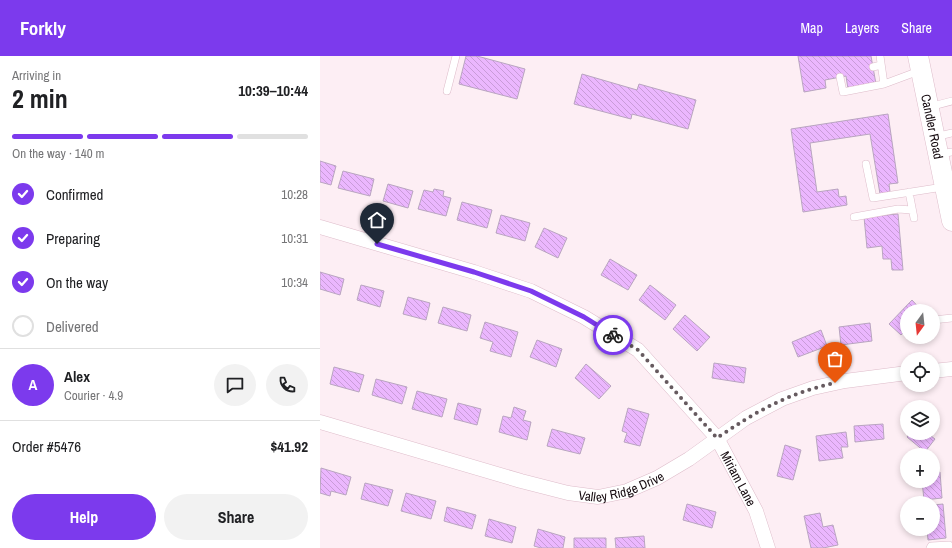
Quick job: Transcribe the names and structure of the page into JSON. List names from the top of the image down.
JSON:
{
  "streets": {
    "main road": ["Candler Road"],
    "street": ["Miriam Lane", "Valley Ridge Drive"]
  },
  "crossings": [
    ["Miriam Lane", "Valley Ridge Drive"]
  ],
  "north": "bottom",
  "page": {
    "header": "Forkly",
    "nav": ["Map", "Layers", "Share"],
    "heading": ["2 min", "Arriving in", "10:39–10:44"],
    "panel": [
      "Alex",
      "Courier · 4.9",
      "Order #5476",
      "$41.92"
    ],
    "bar": "On the way · 140 m",
    "list": [
      ["Confirmed", "10:28"],
      ["Preparing", "10:31"],
      ["On the way", "10:34"],
      "Delivered"
    ],
    "map_buttons": ["+", "−"],
    "round": "A",
    "buttons": ["Help", "Share"]
  }
}
